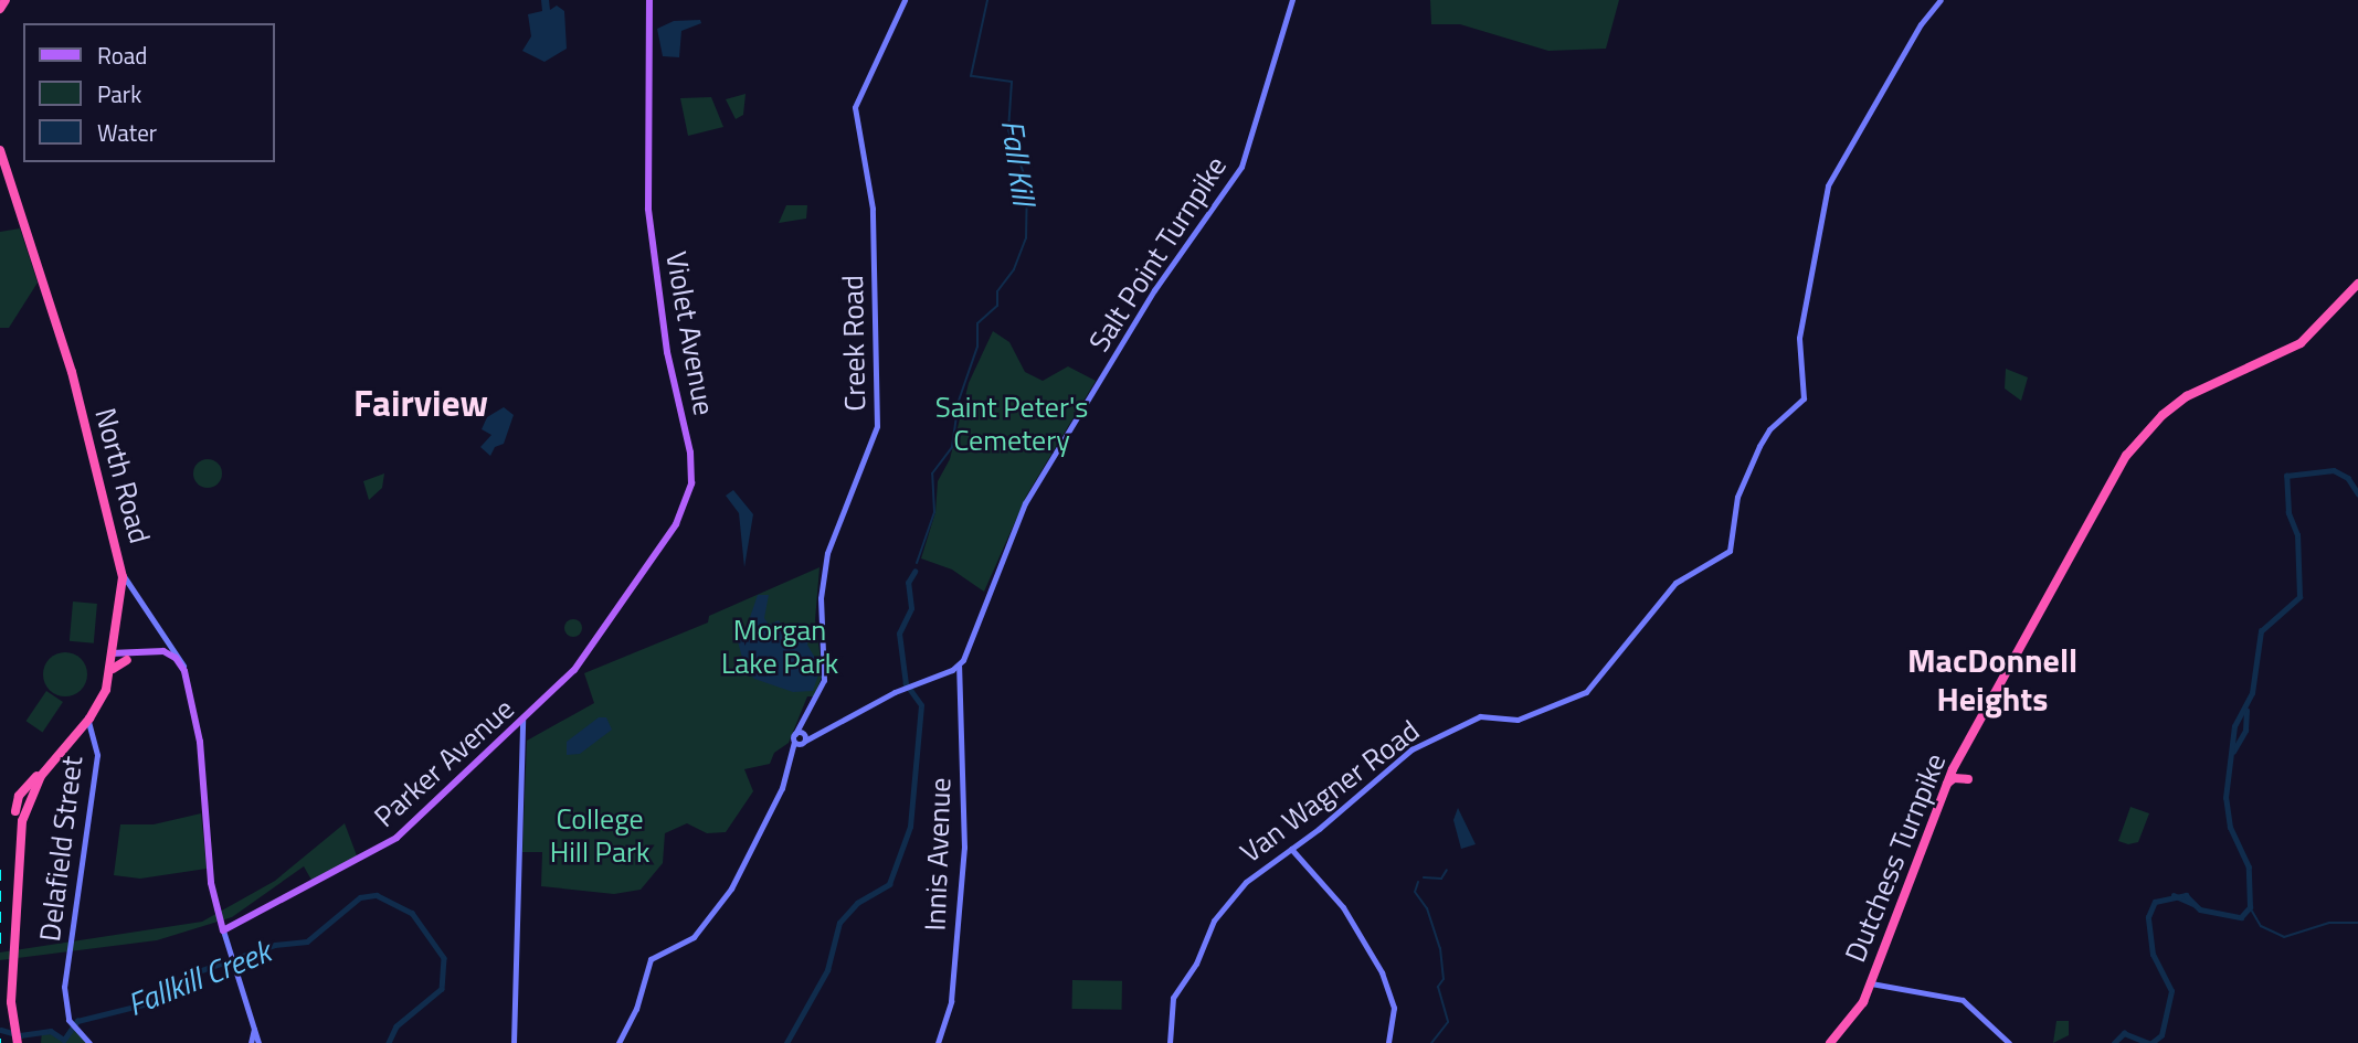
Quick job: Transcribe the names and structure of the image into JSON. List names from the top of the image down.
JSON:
{
  "streets": {
    "highway": ["North Road", "Delafield Street", "Dutchess Turnpike"],
    "main road": ["Violet Avenue", "Parker Avenue"],
    "street": [
      "Salt Point Turnpike",
      "Creek Road",
      "Van Wagner Road",
      "Innis Avenue"
    ]
  },
  "crossings": [
    ["Salt Point Turnpike", "Innis Avenue"],
    ["Violet Avenue", "Parker Avenue"],
    ["North Road", "Parker Avenue"],
    ["North Road", "Delafield Street"]
  ],
  "districts": ["Fairview", "MacDonnell Heights"],
  "water": ["Fall Kill", "Fallkill Creek"],
  "parks": ["Saint Peter's Cemetery", "Morgan Lake Park", "College Hill Park"],
  "legend": ["Road", "Park", "Water"]
}
